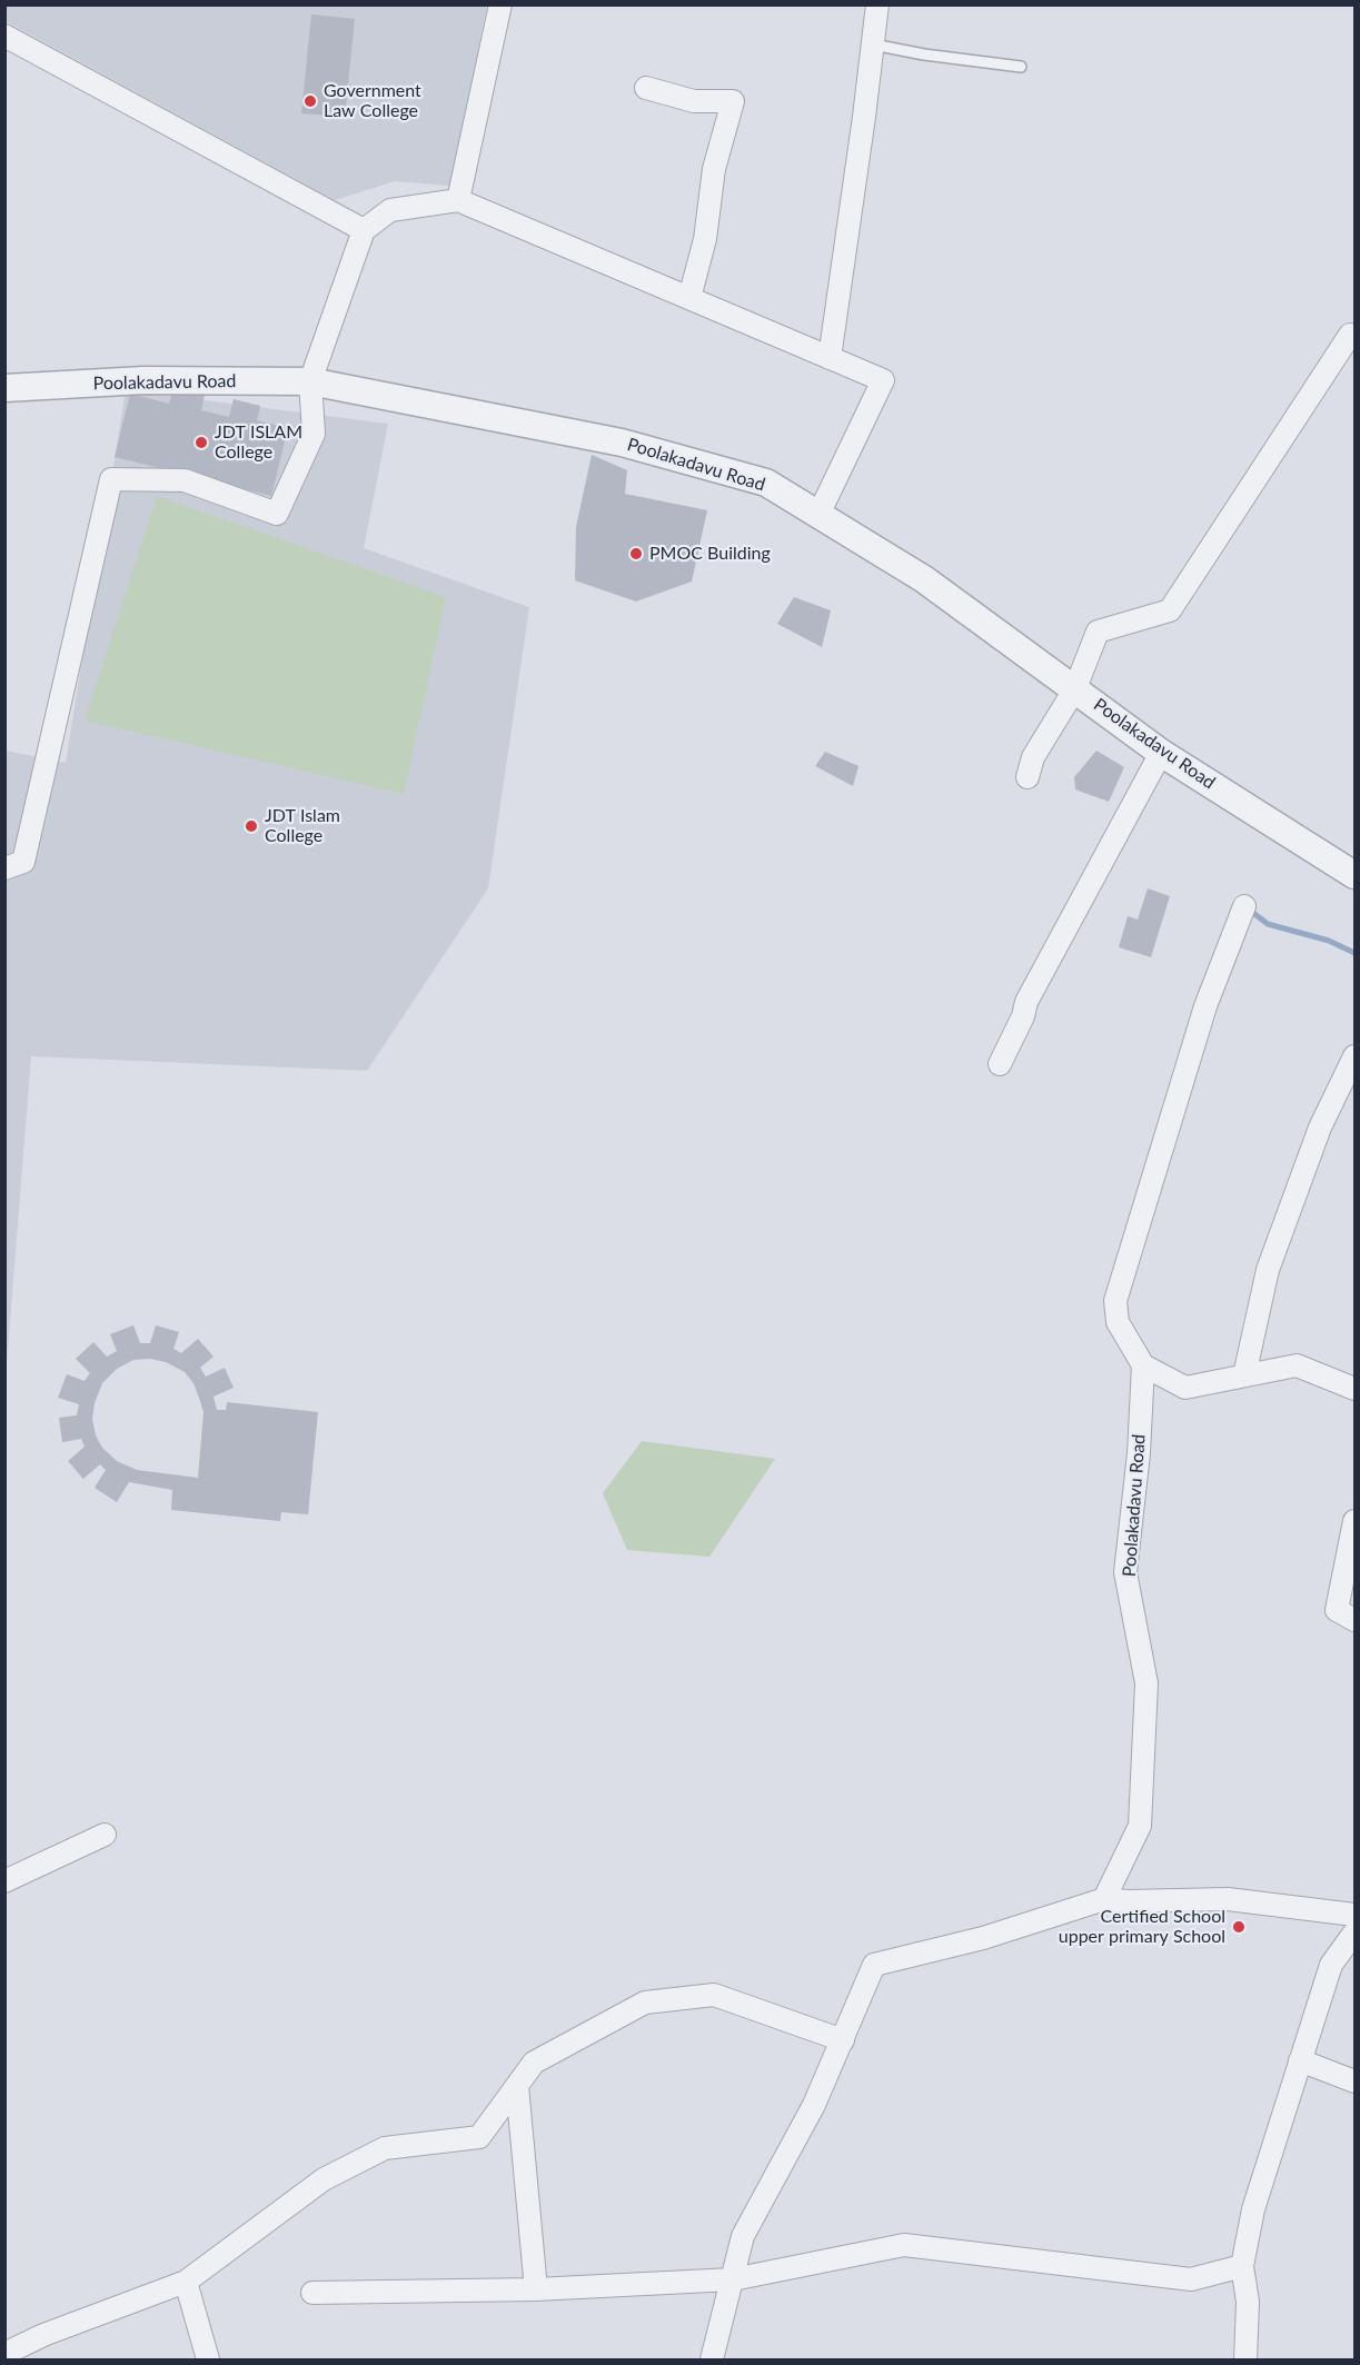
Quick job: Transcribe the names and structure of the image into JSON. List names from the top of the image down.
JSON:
{
  "streets": {
    "street": ["Poolakadavu Road"]
  },
  "places": [
    "Government Law College",
    "JDT ISLAM College",
    "PMOC Building",
    "JDT Islam College",
    "Certified School upper primary School"
  ]
}
